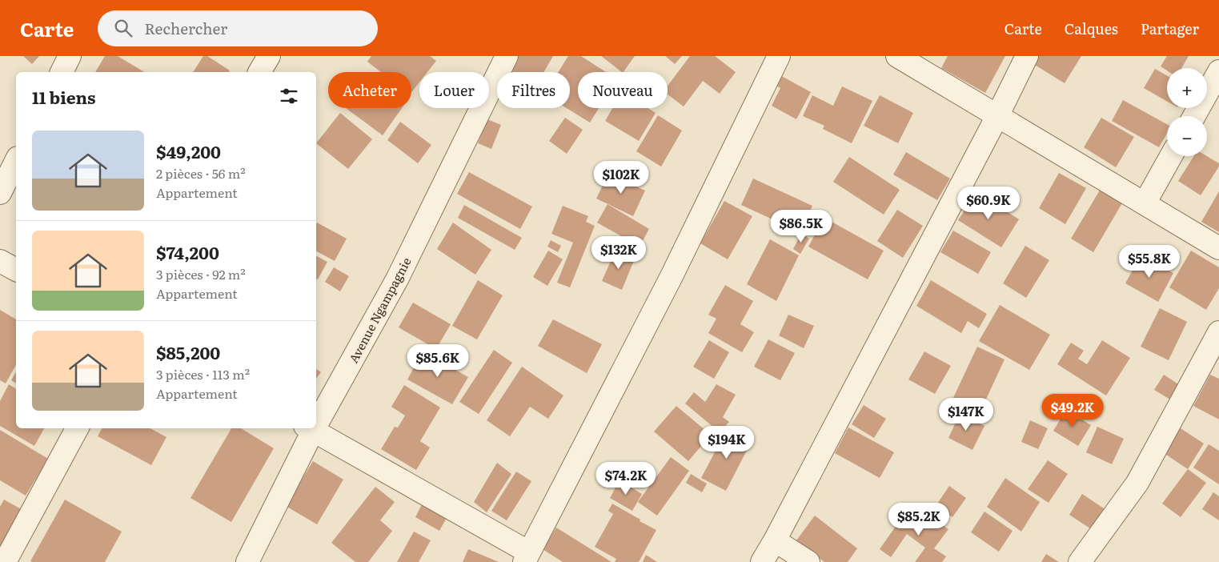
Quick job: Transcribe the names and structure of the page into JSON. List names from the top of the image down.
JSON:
{
  "streets": {
    "street": ["Avenue Ngampagnie"]
  },
  "page": {
    "header": "Carte",
    "search": "Rechercher",
    "nav": ["Carte", "Calques", "Partager"],
    "map_buttons": ["+", "−"],
    "chip": [
      "Acheter",
      "Louer",
      "Filtres",
      "Nouveau"
    ],
    "heading": "11 biens",
    "list": [
      {
        "name": "$49,200",
        "note": "2 pièces · 56 m² · Appartement"
      },
      {
        "name": "$74,200",
        "note": "3 pièces · 92 m² · Appartement"
      },
      {
        "name": "$85,200",
        "note": "3 pièces · 113 m² · Appartement"
      }
    ],
    "price": [
      "$102K",
      "$60.9K",
      "$86.5K",
      "$132K",
      "$55.8K",
      "$85.6K",
      "$49.2K",
      "$147K",
      "$194K",
      "$74.2K",
      "$85.2K"
    ]
  }
}
